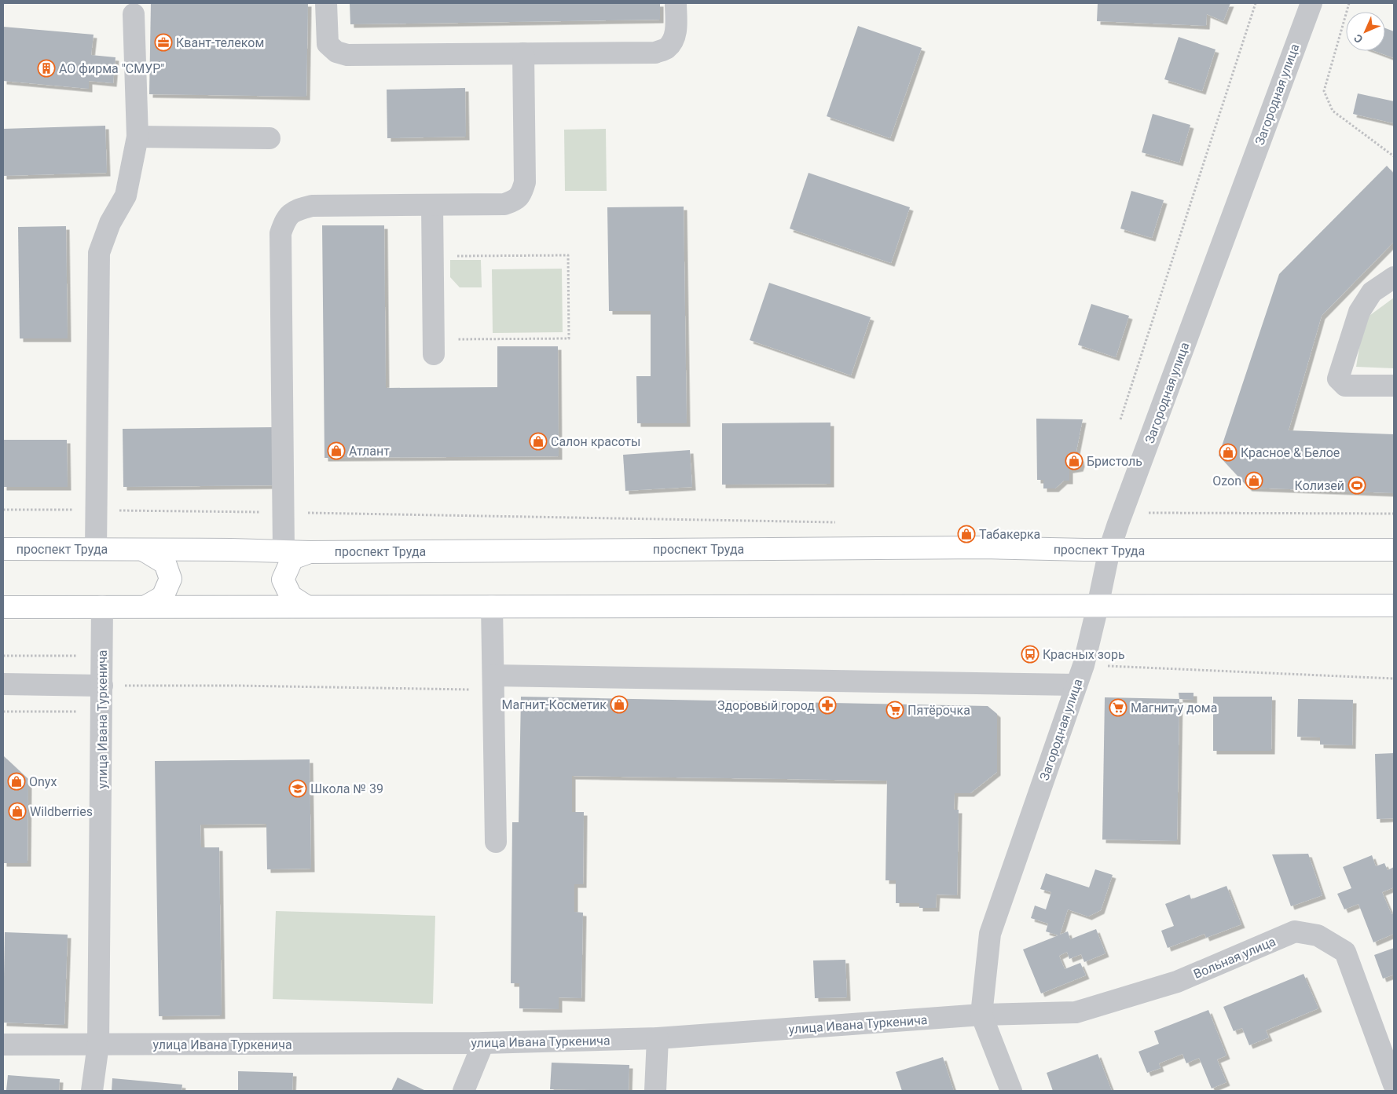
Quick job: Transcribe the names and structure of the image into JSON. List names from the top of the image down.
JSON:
{
  "streets": {
    "main road": ["проспект Труда"],
    "street": ["Загородная улица", "улица Ивана Туркенича", "Вольная улица"]
  },
  "crossings": [
    ["Загородная улица", "проспект Труда"],
    ["Загородная улица", "улица Ивана Туркенича"],
    ["Загородная улица", "Вольная улица"],
    ["улица Ивана Туркенича", "Вольная улица"]
  ],
  "places": {
    "office": ["Квант-телеком"],
    "building": ["АО фирма \"СМУР\""],
    "shop": [
      "Салон красоты",
      "Атлант",
      "Красное & Белое",
      "Бристоль",
      "Ozon",
      "Табакерка",
      "Магнит-Косметик",
      "Onyx",
      "Wildberries"
    ],
    "sports": ["Колизей"],
    "bus stop": ["Красных зорь"],
    "pharmacy": ["Здоровый город"],
    "supermarket": ["Магнит у дома", "Пятёрочка"],
    "school or university": ["Школа № 39"]
  },
  "north": "bottom left"
}
